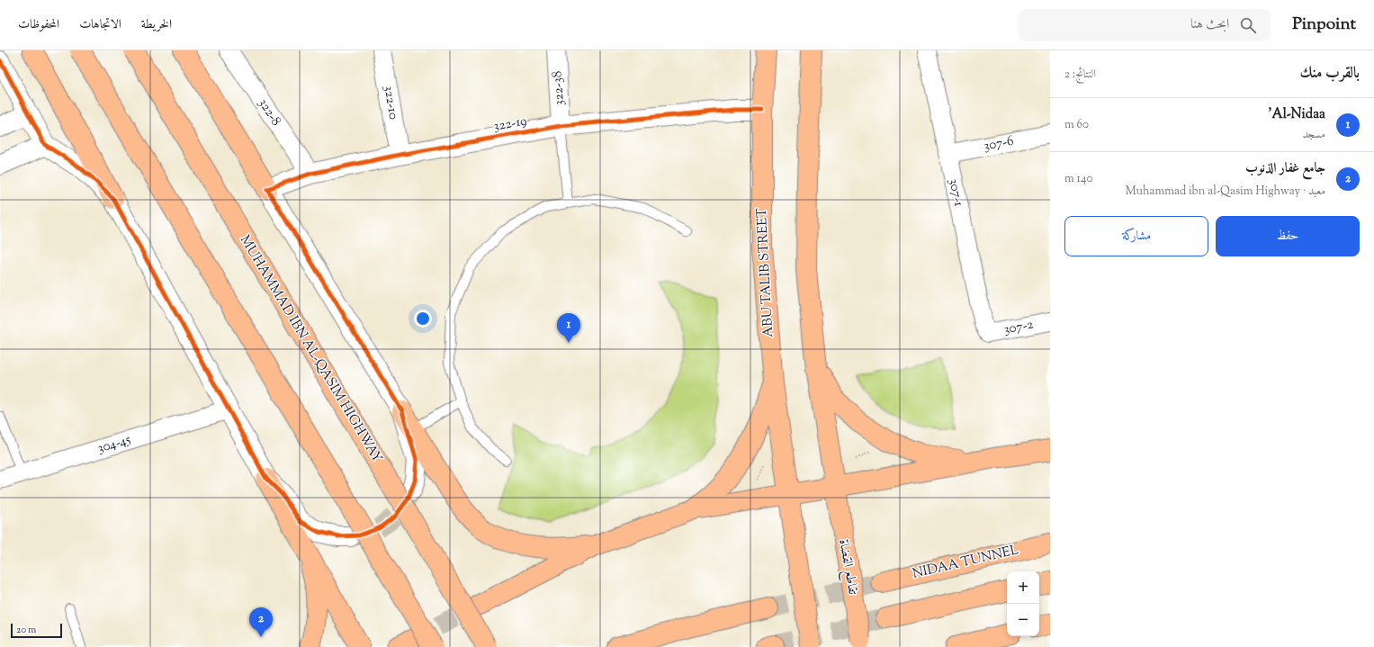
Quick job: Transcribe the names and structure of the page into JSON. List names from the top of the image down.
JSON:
{
  "streets": {
    "main road": [
      "ABU TALIB STREET",
      "MUHAMMAD IBN AL-QASIM HIGHWAY",
      "NIDAA TUNNEL",
      "تقاطع القضاة"
    ],
    "street": [
      "322-38",
      "322-10",
      "322-8",
      "322-19",
      "307-6",
      "307-1",
      "307-2",
      "304-45"
    ]
  },
  "crossings": [
    ["322-38", "322-19"],
    ["322-10", "322-19"],
    ["322-8", "322-19"],
    ["322-19", "ABU TALIB STREET"],
    ["307-6", "307-1"],
    ["307-1", "307-2"]
  ],
  "scale_bar": "20 m",
  "page": {
    "header": "Pinpoint",
    "search": "ابحث هنا",
    "nav": ["الخريطة", "الاتجاهات", "المحفوظات"],
    "heading": ["بالقرب منك", "النتائج: 2"],
    "list": [
      {
        "mark": "1",
        "name": "Al-Nidaa'",
        "note": "مسجد",
        "value": "60 m"
      },
      {
        "mark": "2",
        "name": "جامع غفار الذنوب",
        "note": "معبد · Muhammad ibn al-Qasim Highway",
        "value": "140 m"
      }
    ],
    "buttons": ["حفظ", "مشاركة"],
    "pins": ["1", "2"],
    "map_buttons": ["+", "−"],
    "scale": "20 m"
  }
}
